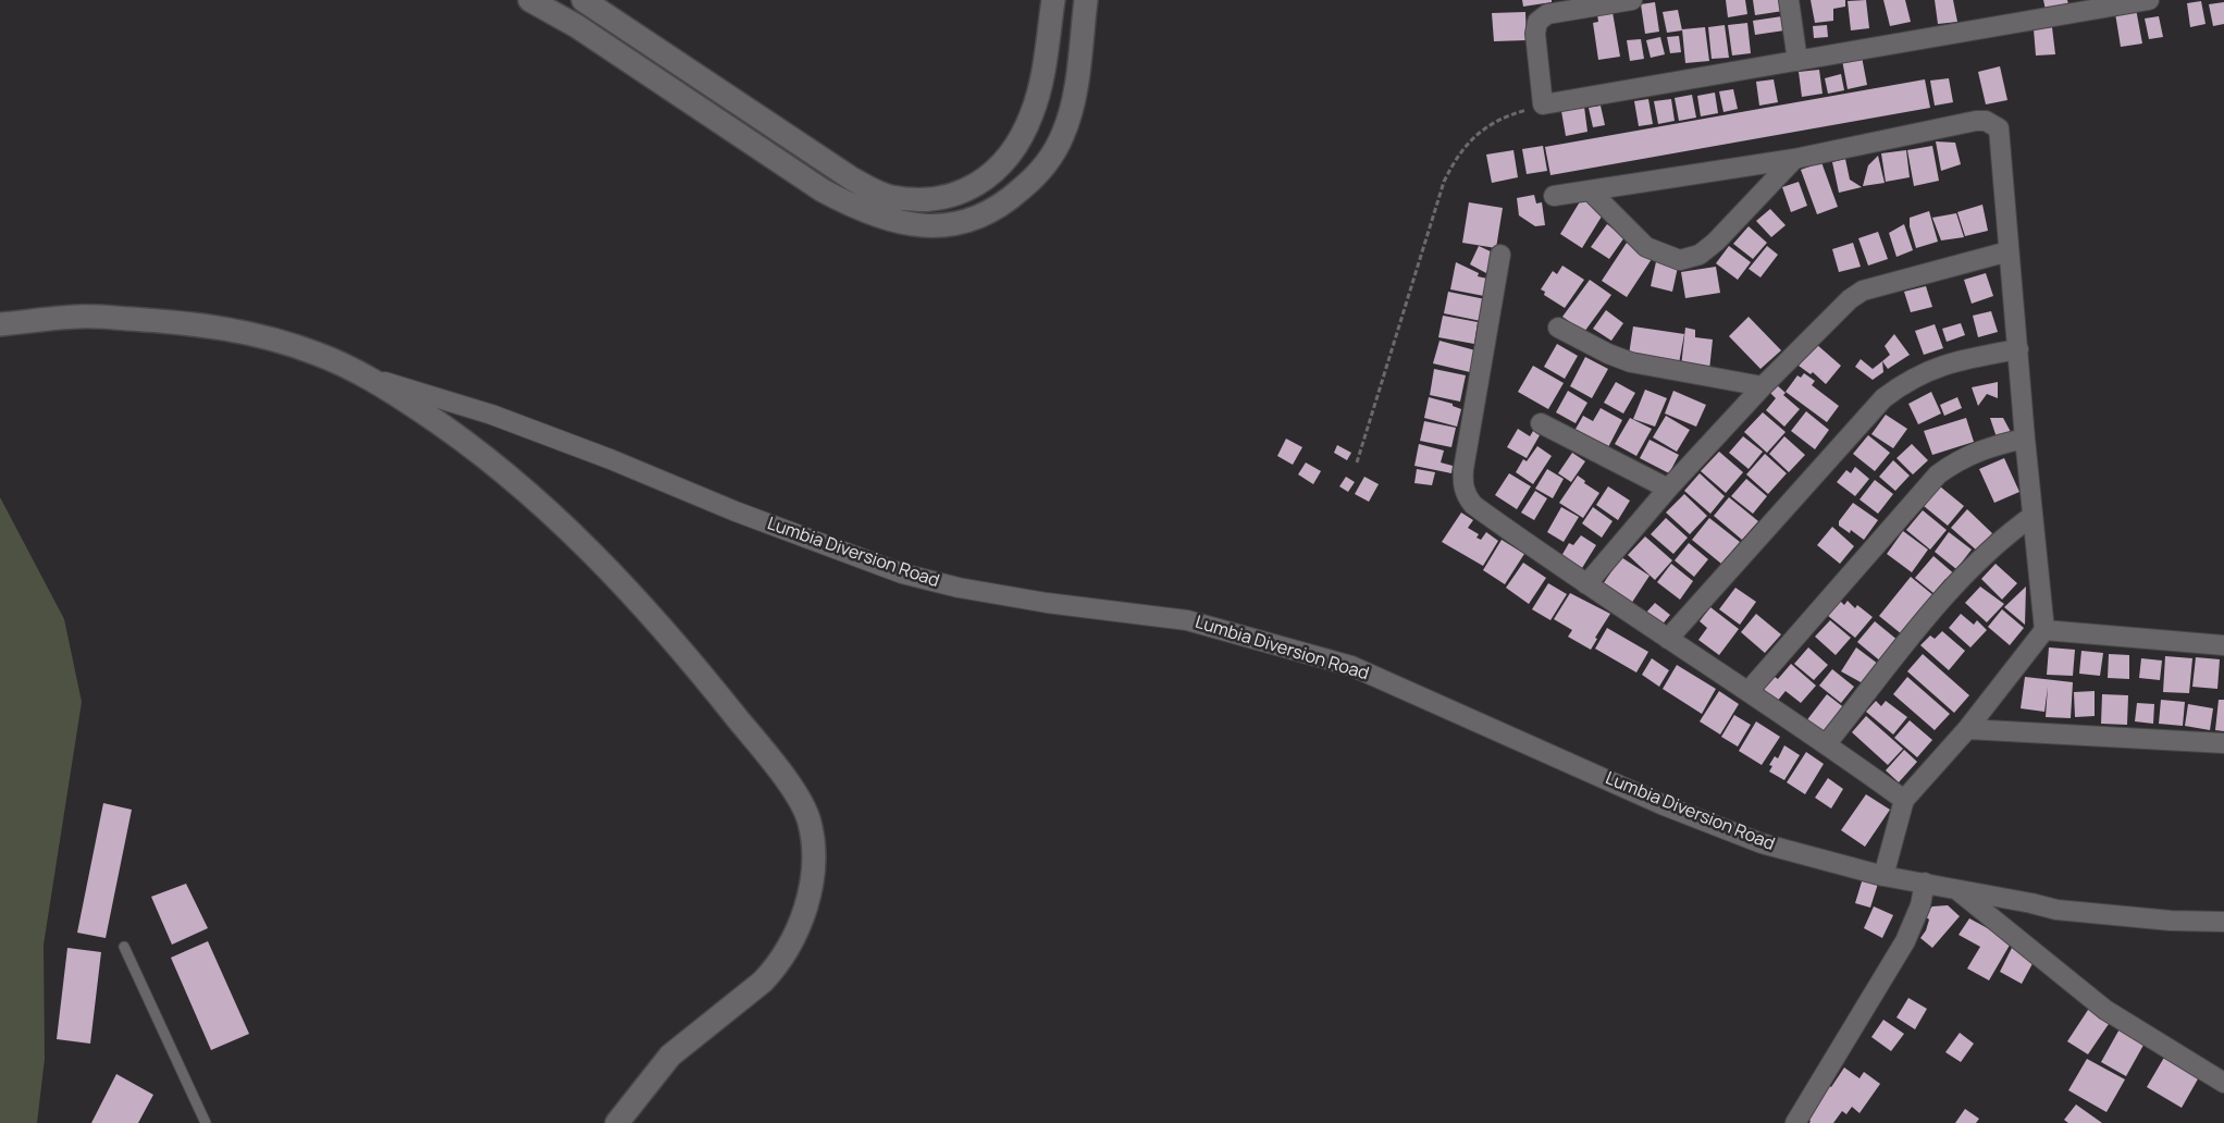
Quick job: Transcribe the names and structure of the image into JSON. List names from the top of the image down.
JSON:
{
  "streets": {
    "street": ["Lumbia Diversion Road"]
  }
}
